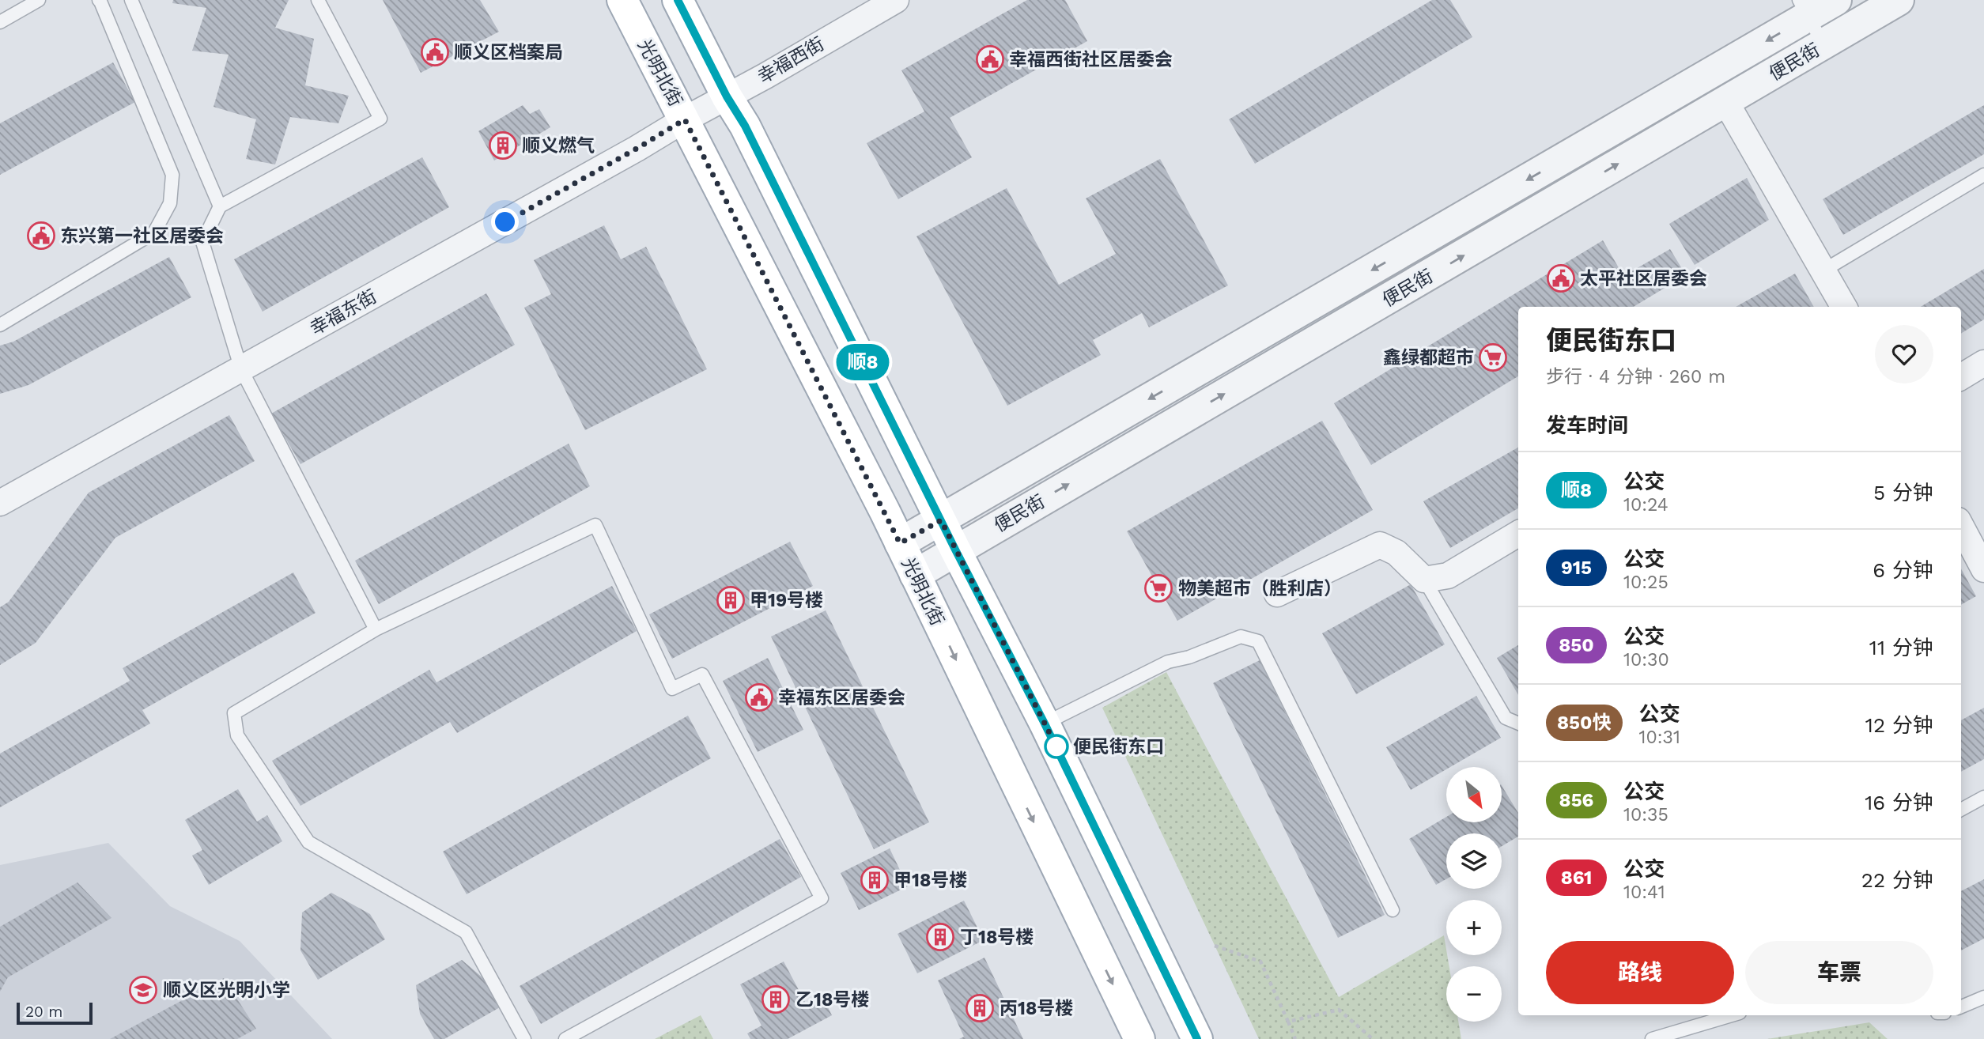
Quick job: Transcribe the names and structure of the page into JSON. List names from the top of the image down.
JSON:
{
  "streets": {
    "main road": ["光明北街"],
    "street": ["幸福西街", "便民街", "幸福东街"]
  },
  "crossings": [
    ["幸福西街", "光明北街"],
    ["幸福西街", "幸福东街"],
    ["便民街", "光明北街"],
    ["光明北街", "幸福东街"]
  ],
  "places": {
    "public building": [
      "顺义区档案局",
      "幸福西街社区居委会",
      "东兴第一社区居委会",
      "太平社区居委会",
      "幸福东区居委会"
    ],
    "building": [
      "顺义燃气",
      "甲19号楼",
      "甲18号楼",
      "丁18号楼",
      "乙18号楼",
      "丙18号楼"
    ],
    "supermarket": ["鑫绿都超市", "物美超市（胜利店）"],
    "other": ["便民街东口"],
    "school or university": ["顺义区光明小学"]
  },
  "lines": ["bus line 顺8"],
  "scale_bar": "20 m",
  "north": "bottom right",
  "page": {
    "on_map": "顺8",
    "heading": [
      ["便民街东口", "步行 · 4 分钟 · 260 m"],
      "发车时间"
    ],
    "list": [
      {
        "mark": "顺8",
        "name": "公交",
        "note": "10:24",
        "value": "5 分钟"
      },
      {
        "mark": "915",
        "name": "公交",
        "note": "10:25",
        "value": "6 分钟"
      },
      {
        "mark": "850",
        "name": "公交",
        "note": "10:30",
        "value": "11 分钟"
      },
      {
        "mark": "850快",
        "name": "公交",
        "note": "10:31",
        "value": "12 分钟"
      },
      {
        "mark": "856",
        "name": "公交",
        "note": "10:35",
        "value": "16 分钟"
      },
      {
        "mark": "861",
        "name": "公交",
        "note": "10:41",
        "value": "22 分钟"
      }
    ],
    "map_buttons": ["+", "−"],
    "buttons": ["路线", "车票"],
    "scale": "20 m"
  }
}
